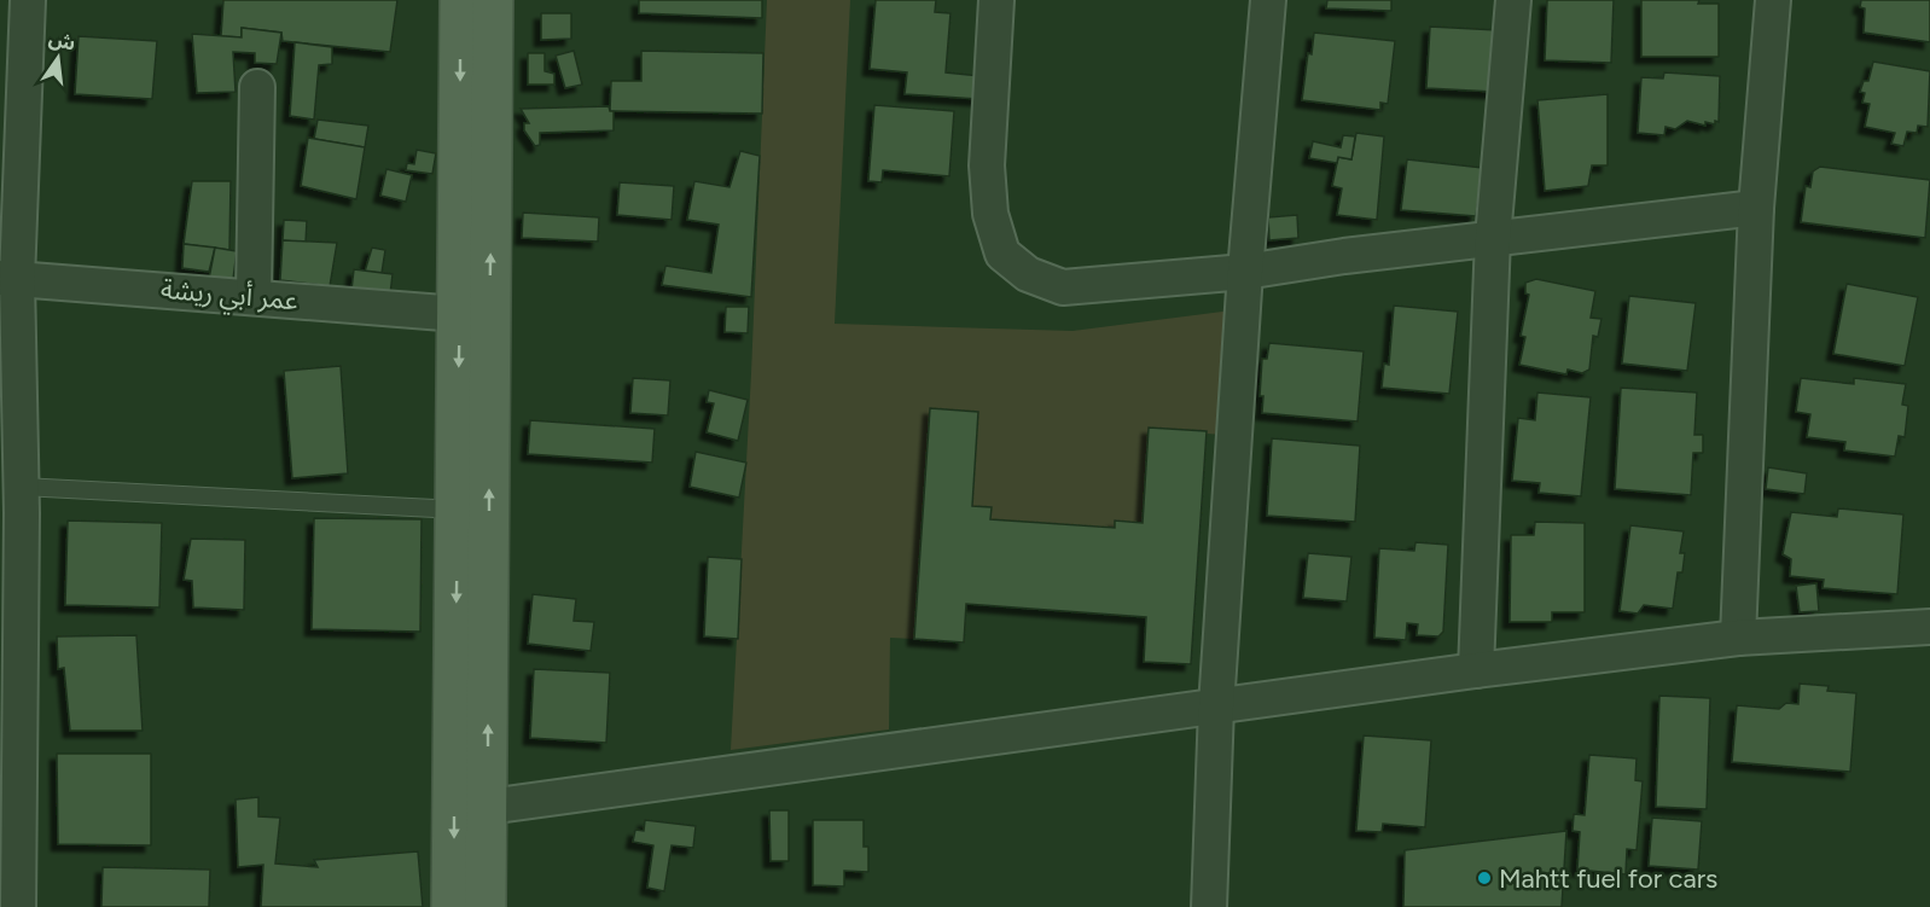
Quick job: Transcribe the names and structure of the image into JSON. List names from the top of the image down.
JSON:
{
  "streets": {
    "street": ["عمر أبي ريشة"]
  },
  "places": ["Mahtt fuel for cars"],
  "north": "top"
}
